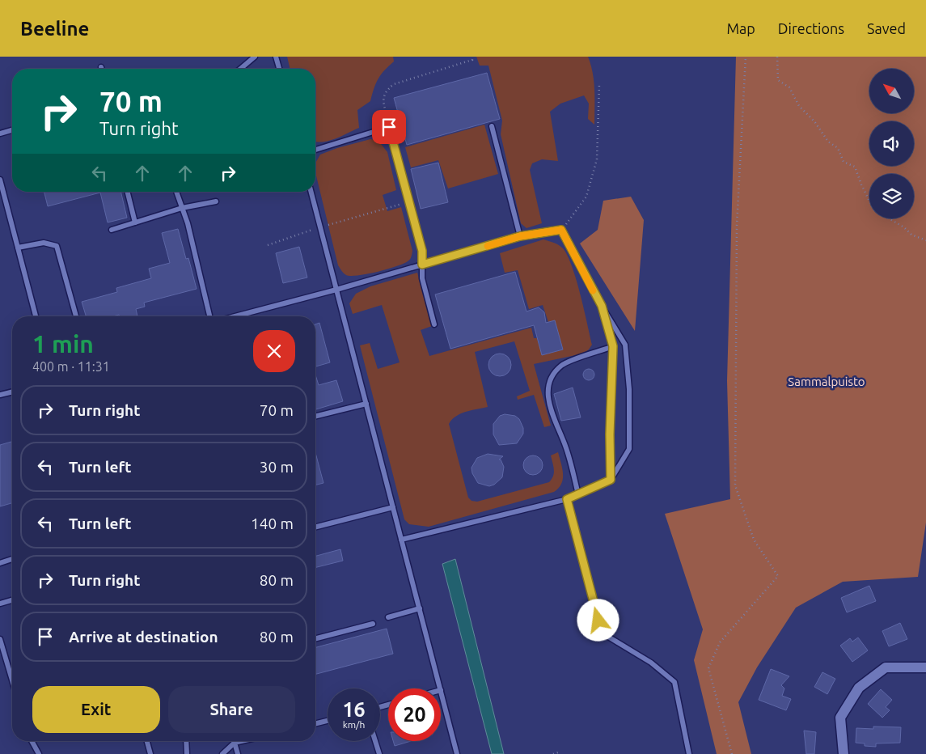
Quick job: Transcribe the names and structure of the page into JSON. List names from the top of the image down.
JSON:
{
  "parks": ["Sammalpuisto"],
  "north": "top left",
  "page": {
    "header": "Beeline",
    "nav": ["Map", "Directions", "Saved"],
    "turn": ["70 m", "Turn right"],
    "heading": ["1 min", "400 m · 11:31"],
    "list": [
      {
        "name": "Turn right",
        "value": "70 m"
      },
      {
        "name": "Turn left",
        "value": "30 m"
      },
      {
        "name": "Turn left",
        "value": "140 m"
      },
      {
        "name": "Turn right",
        "value": "80 m"
      },
      {
        "name": "Arrive at destination",
        "value": "80 m"
      }
    ],
    "buttons": ["Exit", "Share"],
    "speed": "16 km/h",
    "limit": "20"
  }
}
